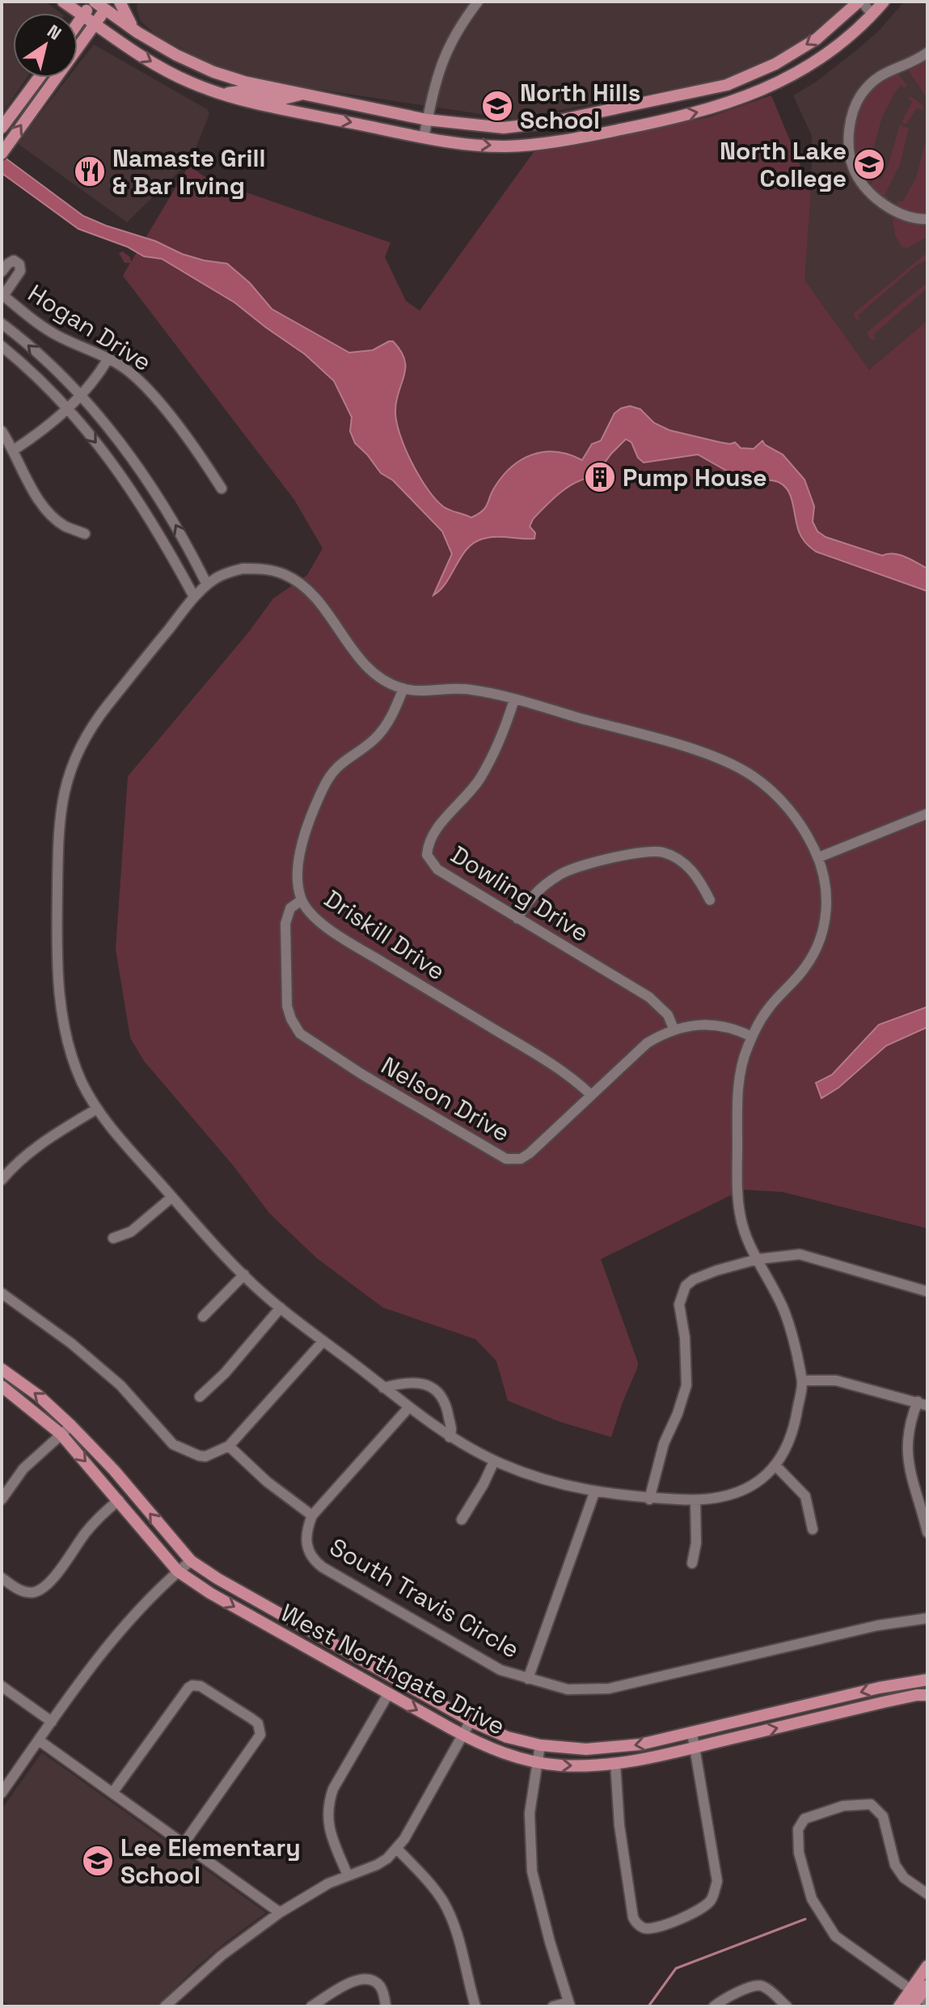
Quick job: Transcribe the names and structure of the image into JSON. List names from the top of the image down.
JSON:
{
  "streets": {
    "main road": ["West Northgate Drive"],
    "street": [
      "Hogan Drive",
      "Dowling Drive",
      "Driskill Drive",
      "Nelson Drive",
      "South Travis Circle"
    ]
  },
  "crossings": [
    ["Dowling Drive", "Nelson Drive"],
    ["Driskill Drive", "Nelson Drive"]
  ],
  "places": {
    "school or university": ["North Hills School", "North Lake College", "Lee Elementary School"],
    "restaurant": ["Namaste Grill & Bar Irving"],
    "building": ["Pump House"]
  },
  "north": "top right"
}
